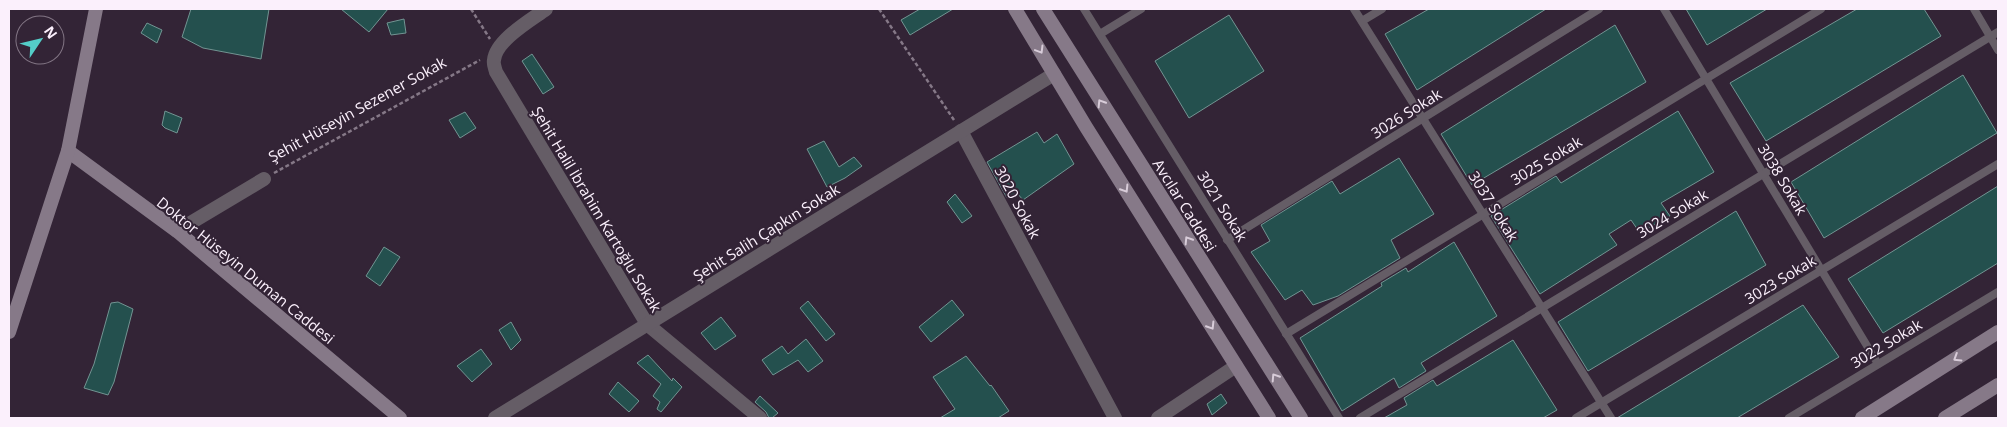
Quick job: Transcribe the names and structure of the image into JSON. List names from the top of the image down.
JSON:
{
  "streets": {
    "main road": ["Avcılar Caddesi", "Doktor Hüseyin Duman Caddesi"],
    "street": [
      "Şehit Hüseyin Sezener Sokak",
      "3020 Sokak",
      "Şehit Halil İbrahim Kartoğlu Sokak",
      "Şehit Salih Çapkın Sokak"
    ],
    "lane": [
      "3026 Sokak",
      "3025 Sokak",
      "3038 Sokak",
      "3021 Sokak",
      "3037 Sokak",
      "3024 Sokak",
      "3023 Sokak",
      "3022 Sokak"
    ]
  },
  "crossings": [
    ["Şehit Hüseyin Sezener Sokak", "Şehit Halil İbrahim Kartoğlu Sokak"],
    ["Şehit Hüseyin Sezener Sokak", "Doktor Hüseyin Duman Caddesi"],
    ["3026 Sokak", "3021 Sokak"],
    ["3026 Sokak", "3037 Sokak"],
    ["3025 Sokak", "3038 Sokak"],
    ["3025 Sokak", "3021 Sokak"],
    ["3025 Sokak", "3037 Sokak"],
    ["3038 Sokak", "3024 Sokak"],
    ["3038 Sokak", "3023 Sokak"],
    ["3038 Sokak", "3022 Sokak"],
    ["3020 Sokak", "Şehit Salih Çapkın Sokak"],
    ["3037 Sokak", "3024 Sokak"],
    ["3037 Sokak", "3023 Sokak"],
    ["Şehit Halil İbrahim Kartoğlu Sokak", "Şehit Salih Çapkın Sokak"]
  ],
  "north": "top right"
}
